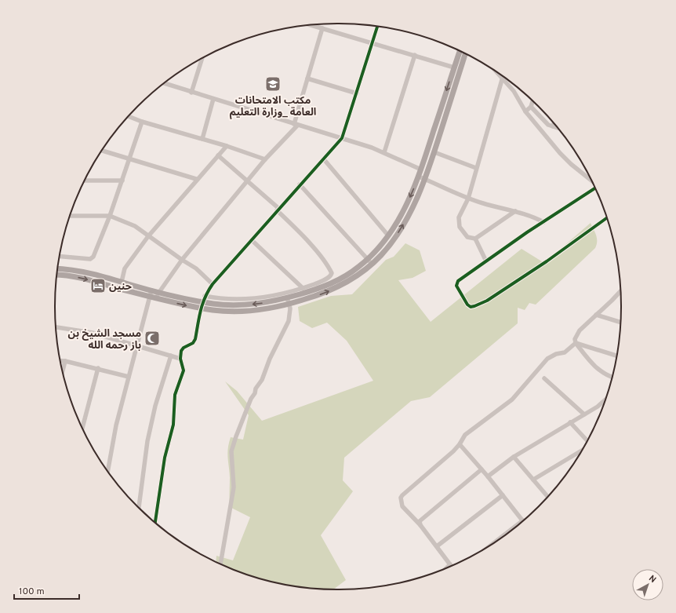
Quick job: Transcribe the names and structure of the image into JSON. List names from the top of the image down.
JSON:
{
  "places": {
    "school or university": ["مكتب الامتحانات العامة _وزارة التعليم"],
    "hotel": ["حنين"],
    "mosque": ["مسجد الشيخ بن باز رحمه الله"]
  },
  "scale_bar": "100 m",
  "north": "top right"
}
